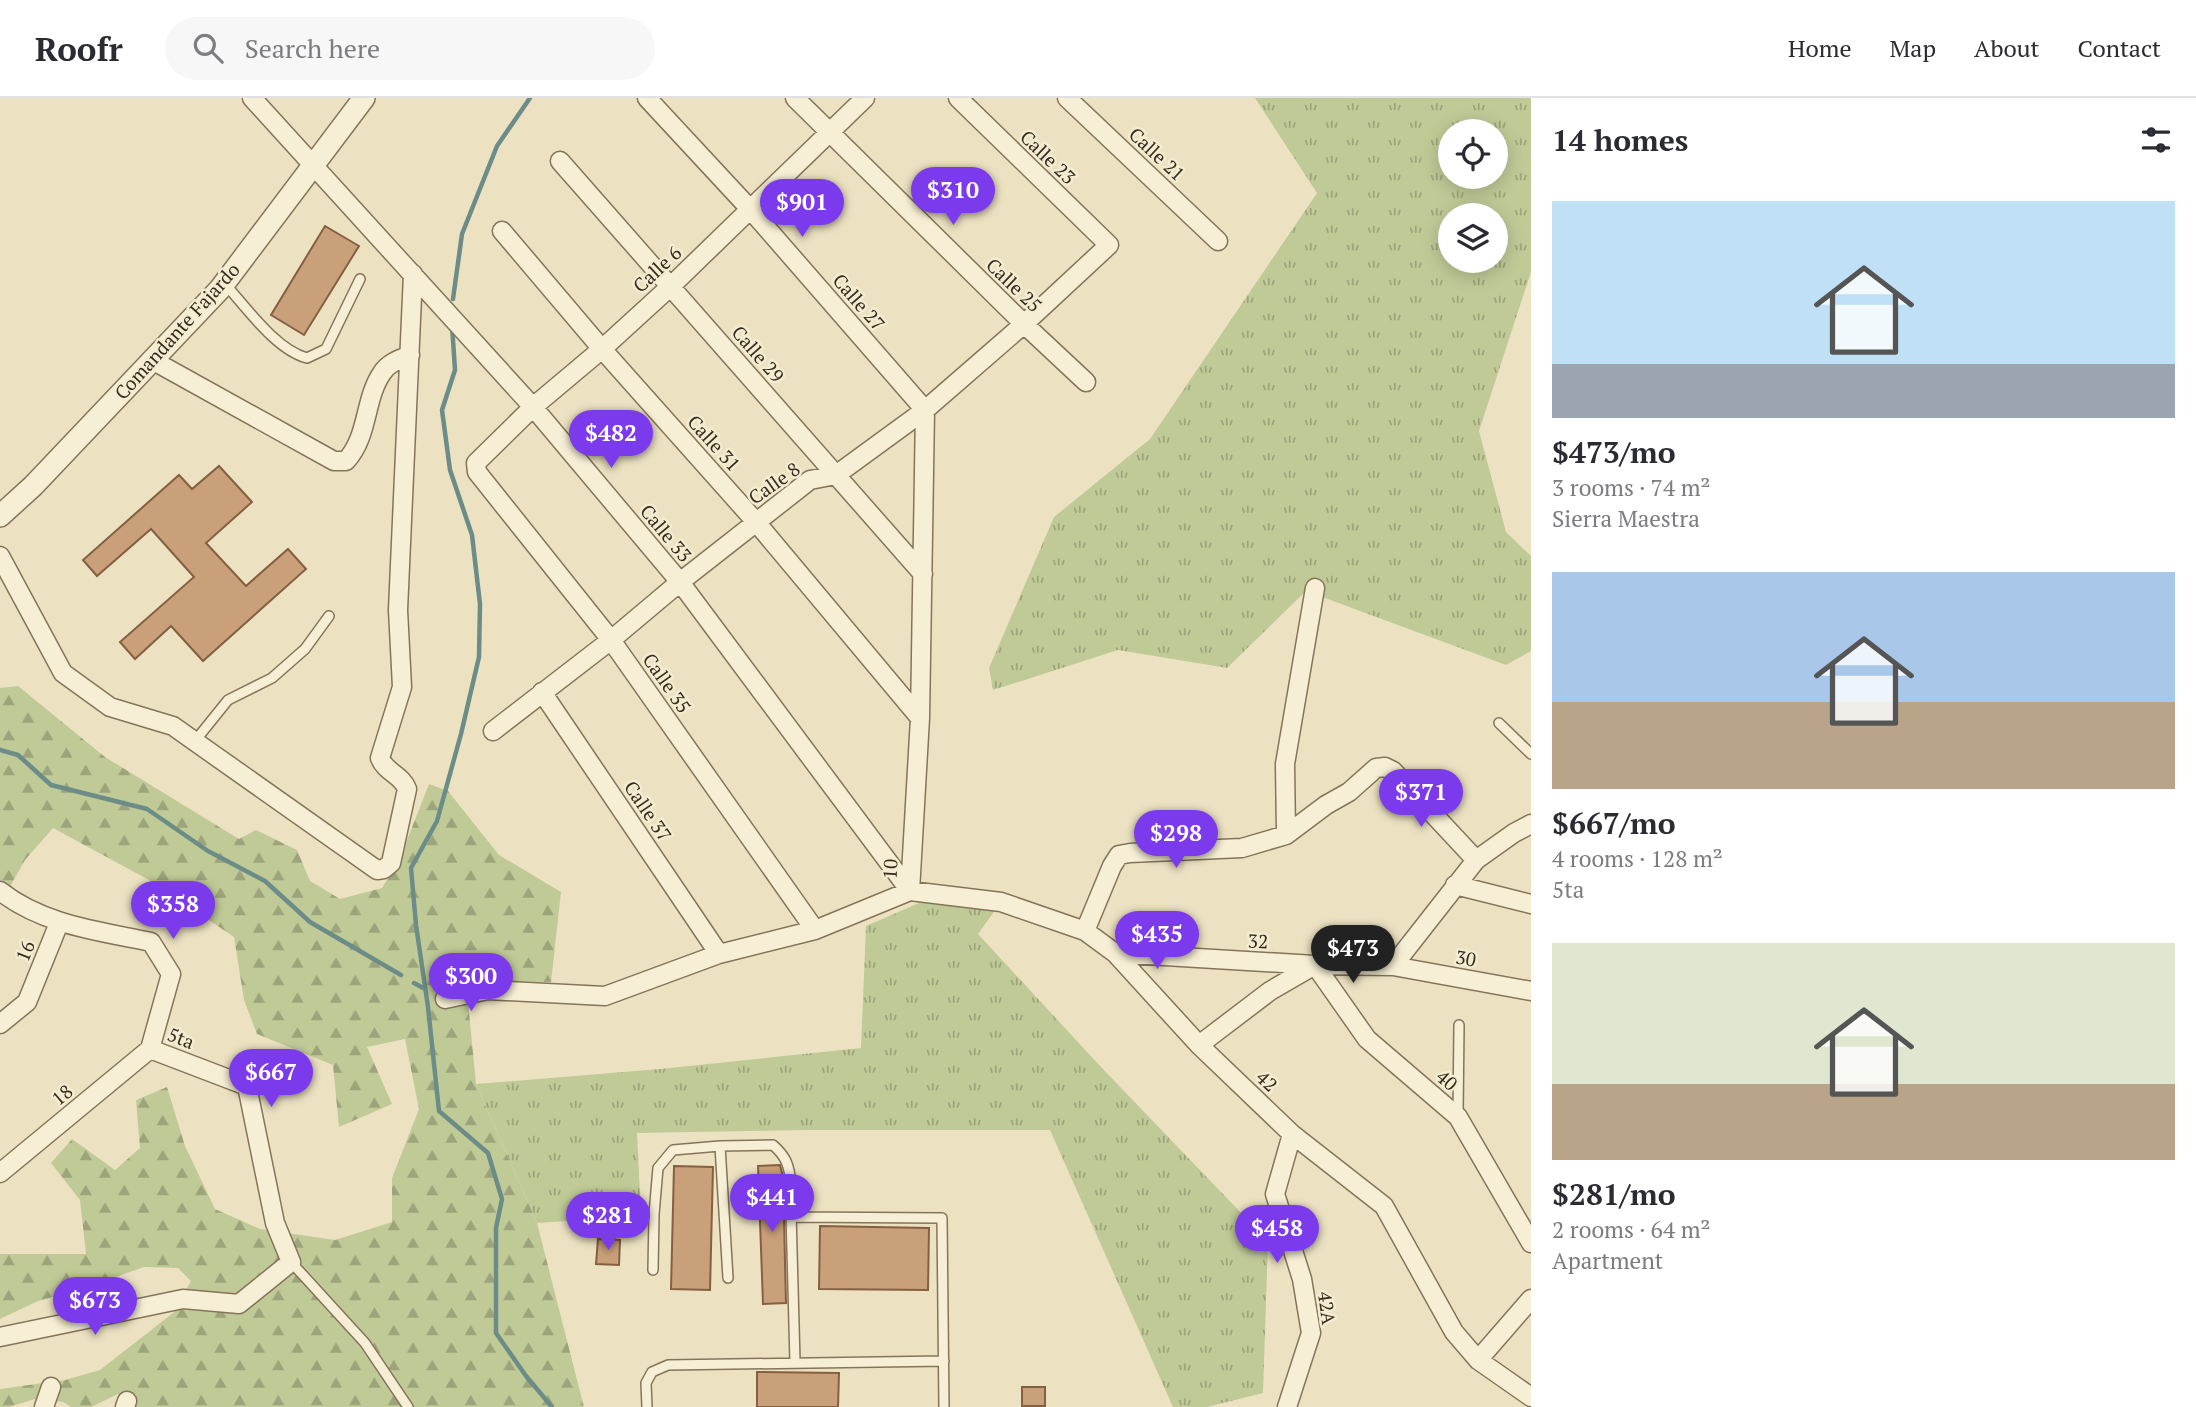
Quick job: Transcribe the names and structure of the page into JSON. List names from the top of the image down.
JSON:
{
  "streets": {
    "street": [
      "Calle 21",
      "Calle 23",
      "Calle 6",
      "Calle 25",
      "Calle 27",
      "Comandante Fajardo",
      "Calle 29",
      "Calle 31",
      "Calle 8",
      "Calle 33",
      "Calle 35",
      "Calle 37",
      "10",
      "32",
      "16",
      "30",
      "5ta",
      "40",
      "42",
      "18",
      "42A"
    ]
  },
  "crossings": [
    ["Calle 23", "Calle 8"],
    ["Calle 6", "Calle 25"],
    ["Calle 6", "Calle 27"],
    ["Calle 6", "Calle 29"],
    ["Calle 6", "Calle 31"],
    ["Calle 6", "Calle 33"],
    ["Calle 6", "Calle 35"],
    ["Calle 25", "Calle 8"],
    ["Calle 27", "Calle 8"],
    ["Calle 27", "10"],
    ["Comandante Fajardo", "Calle 33"],
    ["Calle 29", "Calle 8"],
    ["Calle 29", "10"],
    ["Calle 31", "Calle 8"],
    ["Calle 31", "10"],
    ["Calle 8", "Calle 33"],
    ["Calle 8", "Calle 35"],
    ["Calle 8", "Calle 37"],
    ["Calle 8", "10"],
    ["Calle 33", "10"],
    ["Calle 33", "42"],
    ["Calle 35", "10"],
    ["Calle 37", "10"],
    ["10", "42"],
    ["32", "30"],
    ["32", "40"],
    ["32", "42"],
    ["16", "5ta"],
    ["5ta", "18"],
    ["42", "42A"]
  ],
  "page": {
    "header": "Roofr",
    "search": "Search here",
    "nav": [
      "Home",
      "Map",
      "About",
      "Contact"
    ],
    "heading": "14 homes",
    "price": [
      "$310",
      "$901",
      "$482",
      "$371",
      "$298",
      "$358",
      "$435",
      "$473",
      "$300",
      "$667",
      "$441",
      "$281",
      "$458",
      "$673"
    ],
    "list": [
      {
        "name": "$473/mo",
        "note": "3 rooms · 74 m² · Sierra Maestra"
      },
      {
        "name": "$667/mo",
        "note": "4 rooms · 128 m² · 5ta"
      },
      {
        "name": "$281/mo",
        "note": "2 rooms · 64 m² · Apartment"
      }
    ]
  }
}
